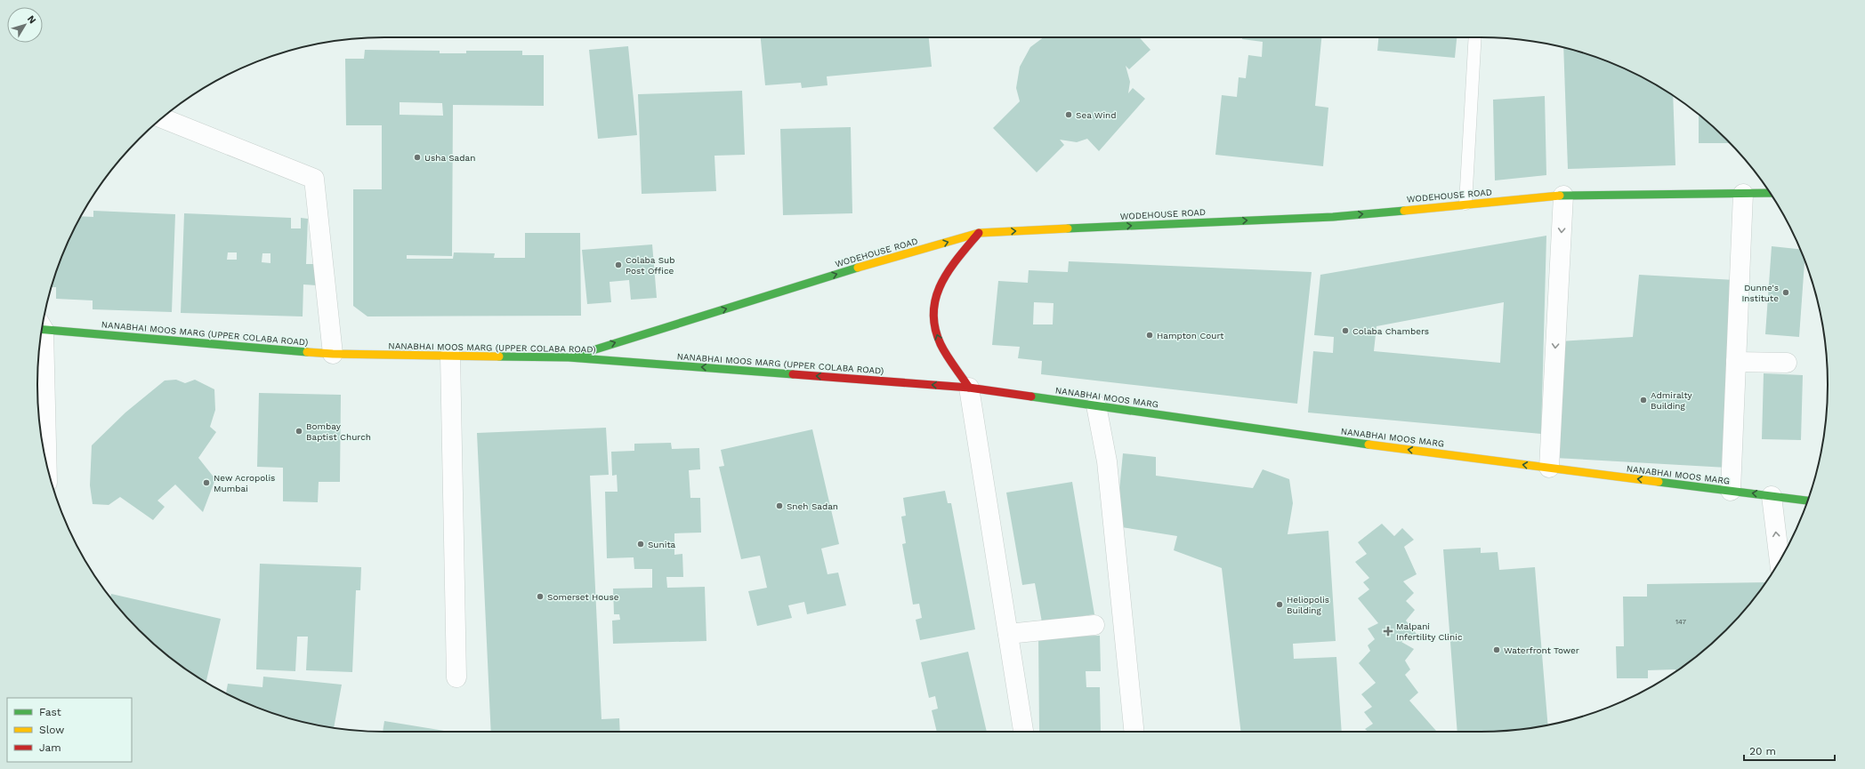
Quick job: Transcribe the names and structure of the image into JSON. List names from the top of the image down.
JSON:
{
  "streets": {
    "main road": ["WODEHOUSE ROAD", "NANABHAI MOOS MARG (UPPER COLABA ROAD)", "NANABHAI MOOS MARG"]
  },
  "crossings": [
    ["WODEHOUSE ROAD", "NANABHAI MOOS MARG (UPPER COLABA ROAD)"],
    ["NANABHAI MOOS MARG (UPPER COLABA ROAD)", "NANABHAI MOOS MARG"]
  ],
  "one_way": ["WODEHOUSE ROAD", "NANABHAI MOOS MARG (UPPER COLABA ROAD)", "NANABHAI MOOS MARG"],
  "places": {
    "other": [
      "Sea Wind",
      "Usha Sadan",
      "Colaba Sub Post Office",
      "Dunne's Institute",
      "Colaba Chambers",
      "Hampton Court",
      "Admiralty Building",
      "Bombay Baptist Church",
      "New Acropolis Mumbai",
      "Sneh Sadan",
      "Sunita",
      "Somerset House",
      "Heliopolis Building",
      "Waterfront Tower"
    ],
    "health": ["Malpani Infertility Clinic"]
  },
  "house_numbers": ["147"],
  "legend": ["Fast", "Slow", "Jam"],
  "scale_bar": "20 m",
  "north": "top right"
}
